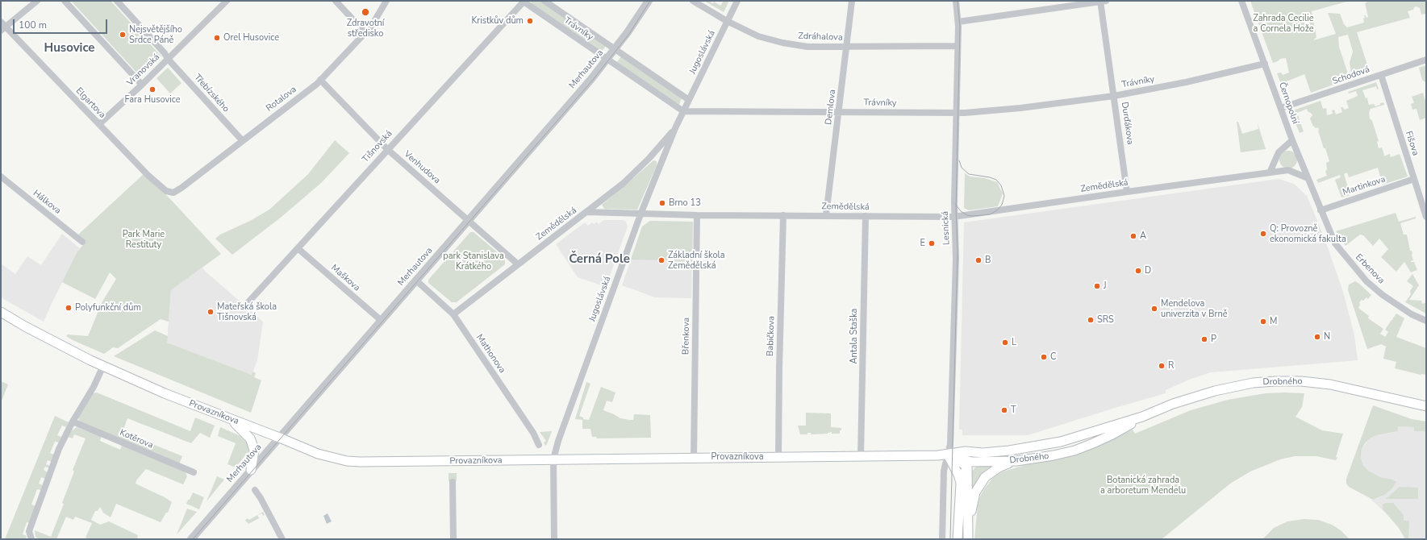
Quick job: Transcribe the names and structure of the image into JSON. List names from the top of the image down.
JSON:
{
  "streets": {
    "main road": ["Drobného", "Provazníkova"],
    "street": [
      "Trávníky",
      "Zdráhalova",
      "Jugoslávská",
      "Merhautova",
      "Vranovská",
      "Schodová",
      "Třebízského",
      "Rotalova",
      "Elgartova",
      "Černopolní",
      "Demlova",
      "Durďákova",
      "Fišova",
      "Tišnovská",
      "Venhudova",
      "Zemědělská",
      "Martinkova",
      "Hálkova",
      "Lesnická",
      "Erbenova",
      "Maškova",
      "Břenkova",
      "Babičkova",
      "Antala Staška",
      "Mathonova",
      "Kotěrova"
    ]
  },
  "crossings": [
    ["Trávníky", "Jugoslávská"],
    ["Trávníky", "Merhautova"],
    ["Trávníky", "Černopolní"],
    ["Trávníky", "Demlova"],
    ["Trávníky", "Durďákova"],
    ["Trávníky", "Tišnovská"],
    ["Trávníky", "Lesnická"],
    ["Zdráhalova", "Jugoslávská"],
    ["Zdráhalova", "Demlova"],
    ["Zdráhalova", "Lesnická"],
    ["Jugoslávská", "Zemědělská"],
    ["Jugoslávská", "Provazníkova"],
    ["Merhautova", "Venhudova"],
    ["Merhautova", "Maškova"],
    ["Merhautova", "Mathonova"],
    ["Merhautova", "Provazníkova"],
    ["Vranovská", "Třebízského"],
    ["Vranovská", "Elgartova"],
    ["Schodová", "Černopolní"],
    ["Schodová", "Fišova"],
    ["Třebízského", "Rotalova"],
    ["Rotalova", "Elgartova"],
    ["Rotalova", "Venhudova"],
    ["Černopolní", "Zemědělská"],
    ["Černopolní", "Martinkova"],
    ["Černopolní", "Erbenova"],
    ["Demlova", "Zemědělská"],
    ["Durďákova", "Zemědělská"],
    ["Fišova", "Martinkova"],
    ["Tišnovská", "Venhudova"],
    ["Tišnovská", "Maškova"],
    ["Venhudova", "Zemědělská"],
    ["Zemědělská", "Lesnická"],
    ["Zemědělská", "Břenkova"],
    ["Zemědělská", "Babičkova"],
    ["Zemědělská", "Antala Staška"],
    ["Zemědělská", "Mathonova"],
    ["Martinkova", "Erbenova"],
    ["Lesnická", "Provazníkova"],
    ["Břenkova", "Provazníkova"],
    ["Babičkova", "Provazníkova"],
    ["Antala Staška", "Provazníkova"],
    ["Drobného", "Provazníkova"]
  ],
  "districts": ["Husovice", "Černá Pole"],
  "parks": [
    "Zahrada Cecilie a Cornela Hože",
    "Park Marie Restituty",
    "park Stanislava Krátkého",
    "Botanická zahrada a arboretum Mendelu"
  ],
  "places": [
    "Zdravotní středisko",
    "Kristkův dům",
    "Nejsvětějšího Srdce Páně",
    "Orel Husovice",
    "Fara Husovice",
    "Brno 13",
    "Q: Provozně ekonomická fakulta",
    "A",
    "E",
    "Základní škola Zemědělská",
    "B",
    "D",
    "J",
    "Polyfunkční dům",
    "Mendelova univerzita v Brně",
    "Mateřská škola Tišnovská",
    "SRS",
    "M",
    "N",
    "P",
    "L",
    "C",
    "R",
    "T"
  ],
  "scale_bar": "100 m"
}
